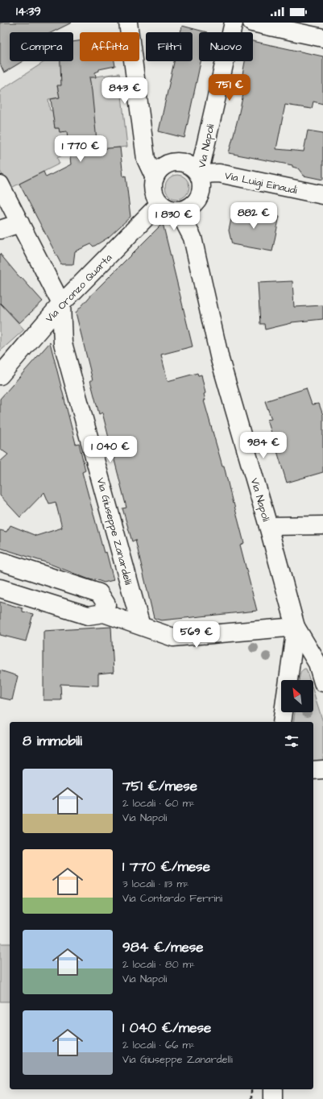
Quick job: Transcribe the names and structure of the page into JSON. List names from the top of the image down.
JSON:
{
  "streets": {
    "street": [
      "Via Napoli",
      "Via Luigi Einaudi",
      "Via Oronzo Quarta",
      "Via Giuseppe Zanardelli"
    ]
  },
  "crossings": [
    ["Via Napoli", "Via Luigi Einaudi"],
    ["Via Napoli", "Via Oronzo Quarta"],
    ["Via Luigi Einaudi", "Via Oronzo Quarta"],
    ["Via Oronzo Quarta", "Via Giuseppe Zanardelli"]
  ],
  "north": "top left",
  "page": {
    "status": "14:39",
    "chip": [
      "Compra",
      "Affitta",
      "Filtri",
      "Nuovo"
    ],
    "price": [
      "751 €",
      "843 €",
      "1 770 €",
      "882 €",
      "1 830 €",
      "984 €",
      "1 040 €",
      "569 €"
    ],
    "heading": "8 immobili",
    "list": [
      {
        "name": "751 €/mese",
        "note": "2 locali · 60 m² · Via Napoli"
      },
      {
        "name": "1 770 €/mese",
        "note": "3 locali · 113 m² · Via Contardo Ferrini"
      },
      {
        "name": "984 €/mese",
        "note": "2 locali · 80 m² · Via Napoli"
      },
      {
        "name": "1 040 €/mese",
        "note": "2 locali · 66 m² · Via Giuseppe Zanardelli"
      }
    ]
  }
}
